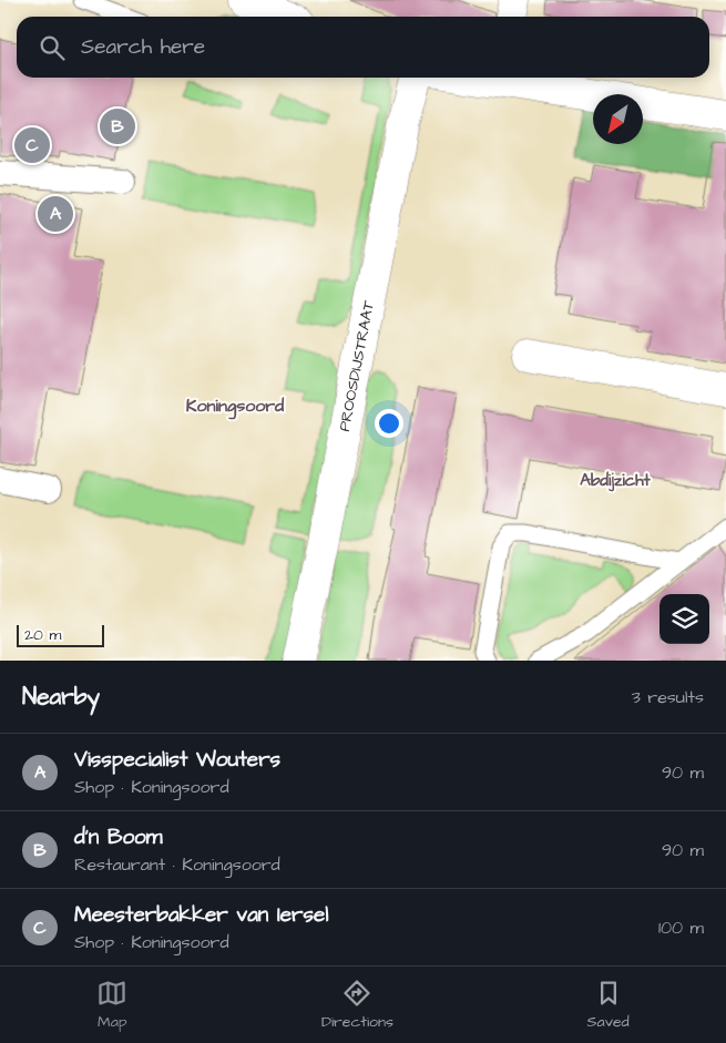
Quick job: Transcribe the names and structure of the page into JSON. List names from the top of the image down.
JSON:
{
  "streets": {
    "street": ["PROOSDIJSTRAAT"]
  },
  "districts": ["Koningsoord", "Abdijzicht"],
  "scale_bar": "20 m",
  "north": "bottom left",
  "page": {
    "search": "Search here",
    "pins": ["B", "C", "A"],
    "scale": "20 m",
    "heading": ["Nearby", "3 results"],
    "list": [
      {
        "mark": "A",
        "name": "Visspecialist Wouters",
        "note": "Shop · Koningsoord",
        "value": "90 m"
      },
      {
        "mark": "B",
        "name": "d'n Boom",
        "note": "Restaurant · Koningsoord",
        "value": "90 m"
      },
      {
        "mark": "C",
        "name": "Meesterbakker van Iersel",
        "note": "Shop · Koningsoord",
        "value": "100 m"
      }
    ],
    "nav": ["Map", "Directions", "Saved"]
  }
}
